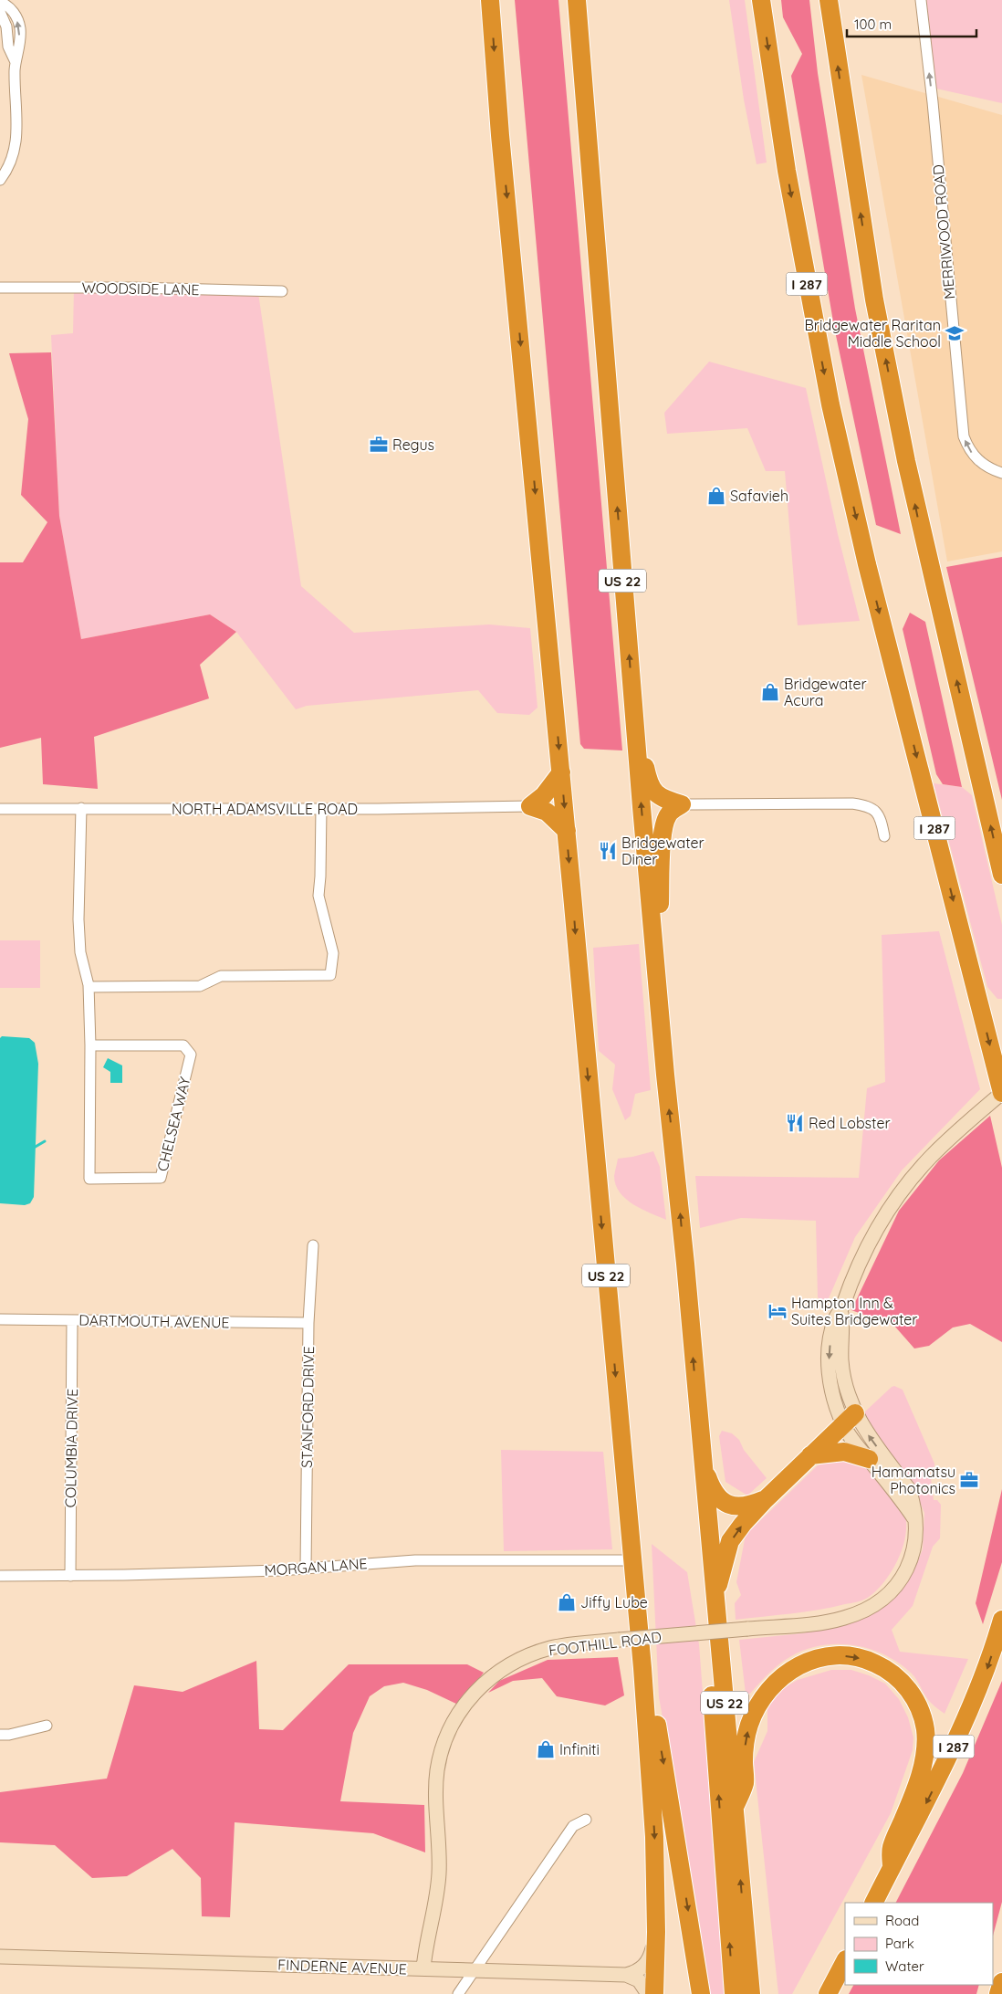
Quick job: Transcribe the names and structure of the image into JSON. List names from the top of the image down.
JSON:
{
  "streets": {
    "highway": ["I 287", "US 22"],
    "street": [
      "MERRIWOOD ROAD",
      "WOODSIDE LANE",
      "NORTH ADAMSVILLE ROAD",
      "CHELSEA WAY",
      "DARTMOUTH AVENUE",
      "STANFORD DRIVE",
      "COLUMBIA DRIVE",
      "MORGAN LANE",
      "FOOTHILL ROAD",
      "FINDERNE AVENUE"
    ]
  },
  "crossings": [
    ["I 287", "FOOTHILL ROAD"],
    ["US 22", "MORGAN LANE"],
    ["NORTH ADAMSVILLE ROAD", "CHELSEA WAY"],
    ["DARTMOUTH AVENUE", "STANFORD DRIVE"],
    ["DARTMOUTH AVENUE", "COLUMBIA DRIVE"],
    ["STANFORD DRIVE", "MORGAN LANE"],
    ["COLUMBIA DRIVE", "MORGAN LANE"],
    ["FOOTHILL ROAD", "FINDERNE AVENUE"]
  ],
  "one_way": ["MERRIWOOD ROAD"],
  "places": {
    "school or university": ["Bridgewater Raritan Middle School"],
    "office": ["Regus", "Hamamatsu Photonics"],
    "shop": [
      "Safavieh",
      "Bridgewater Acura",
      "Jiffy Lube",
      "Infiniti"
    ],
    "restaurant": ["Bridgewater Diner", "Red Lobster"],
    "hotel": ["Hampton Inn & Suites Bridgewater"]
  },
  "legend": ["Road", "Park", "Water"],
  "scale_bar": "100 m"
}
